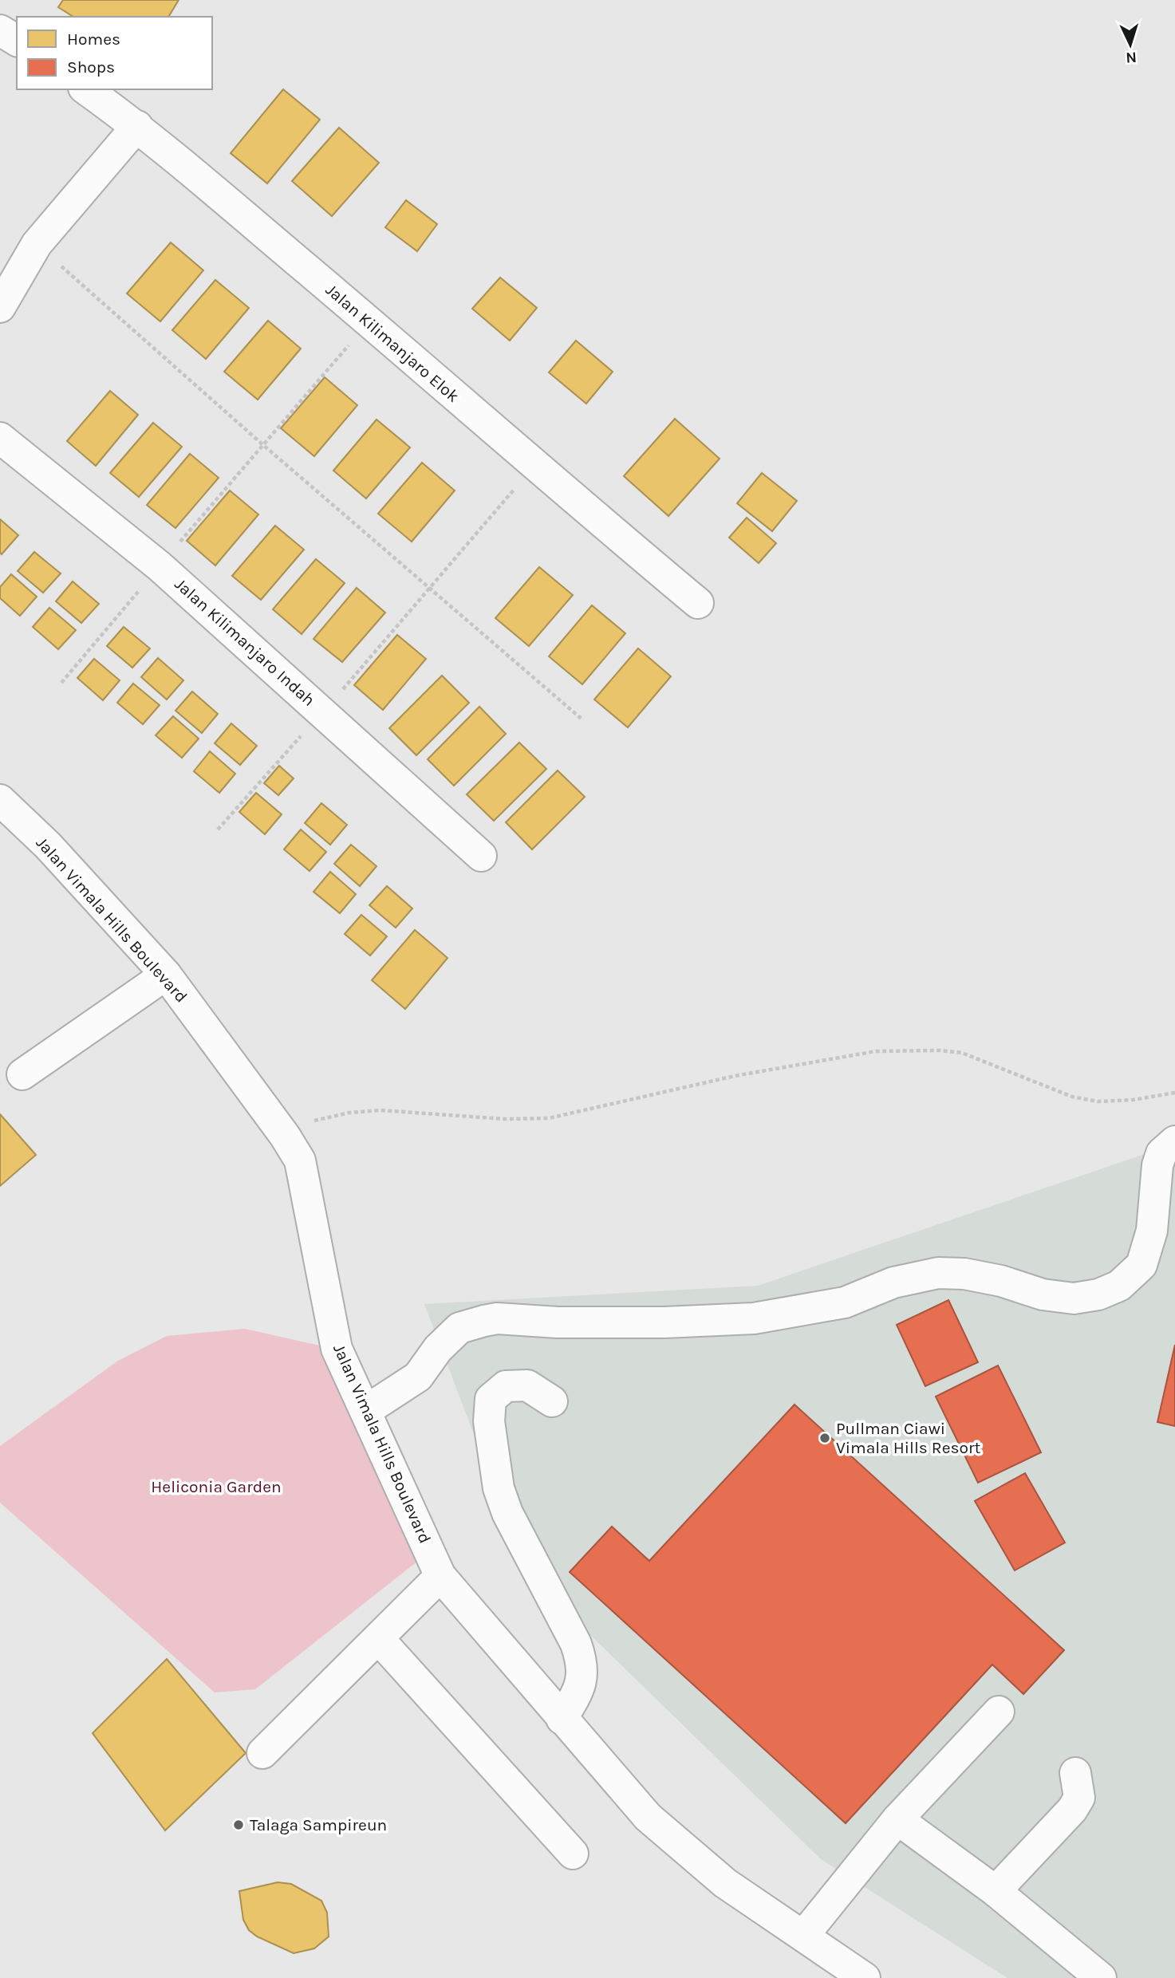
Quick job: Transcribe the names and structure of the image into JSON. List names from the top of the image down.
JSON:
{
  "streets": {
    "street": ["Jalan Kilimanjaro Elok", "Jalan Kilimanjaro Indah", "Jalan Vimala Hills Boulevard"]
  },
  "parks": ["Heliconia Garden"],
  "places": ["Pullman Ciawi Vimala Hills Resort", "Talaga Sampireun"],
  "legend": ["Homes", "Shops"],
  "north": "bottom"
}
